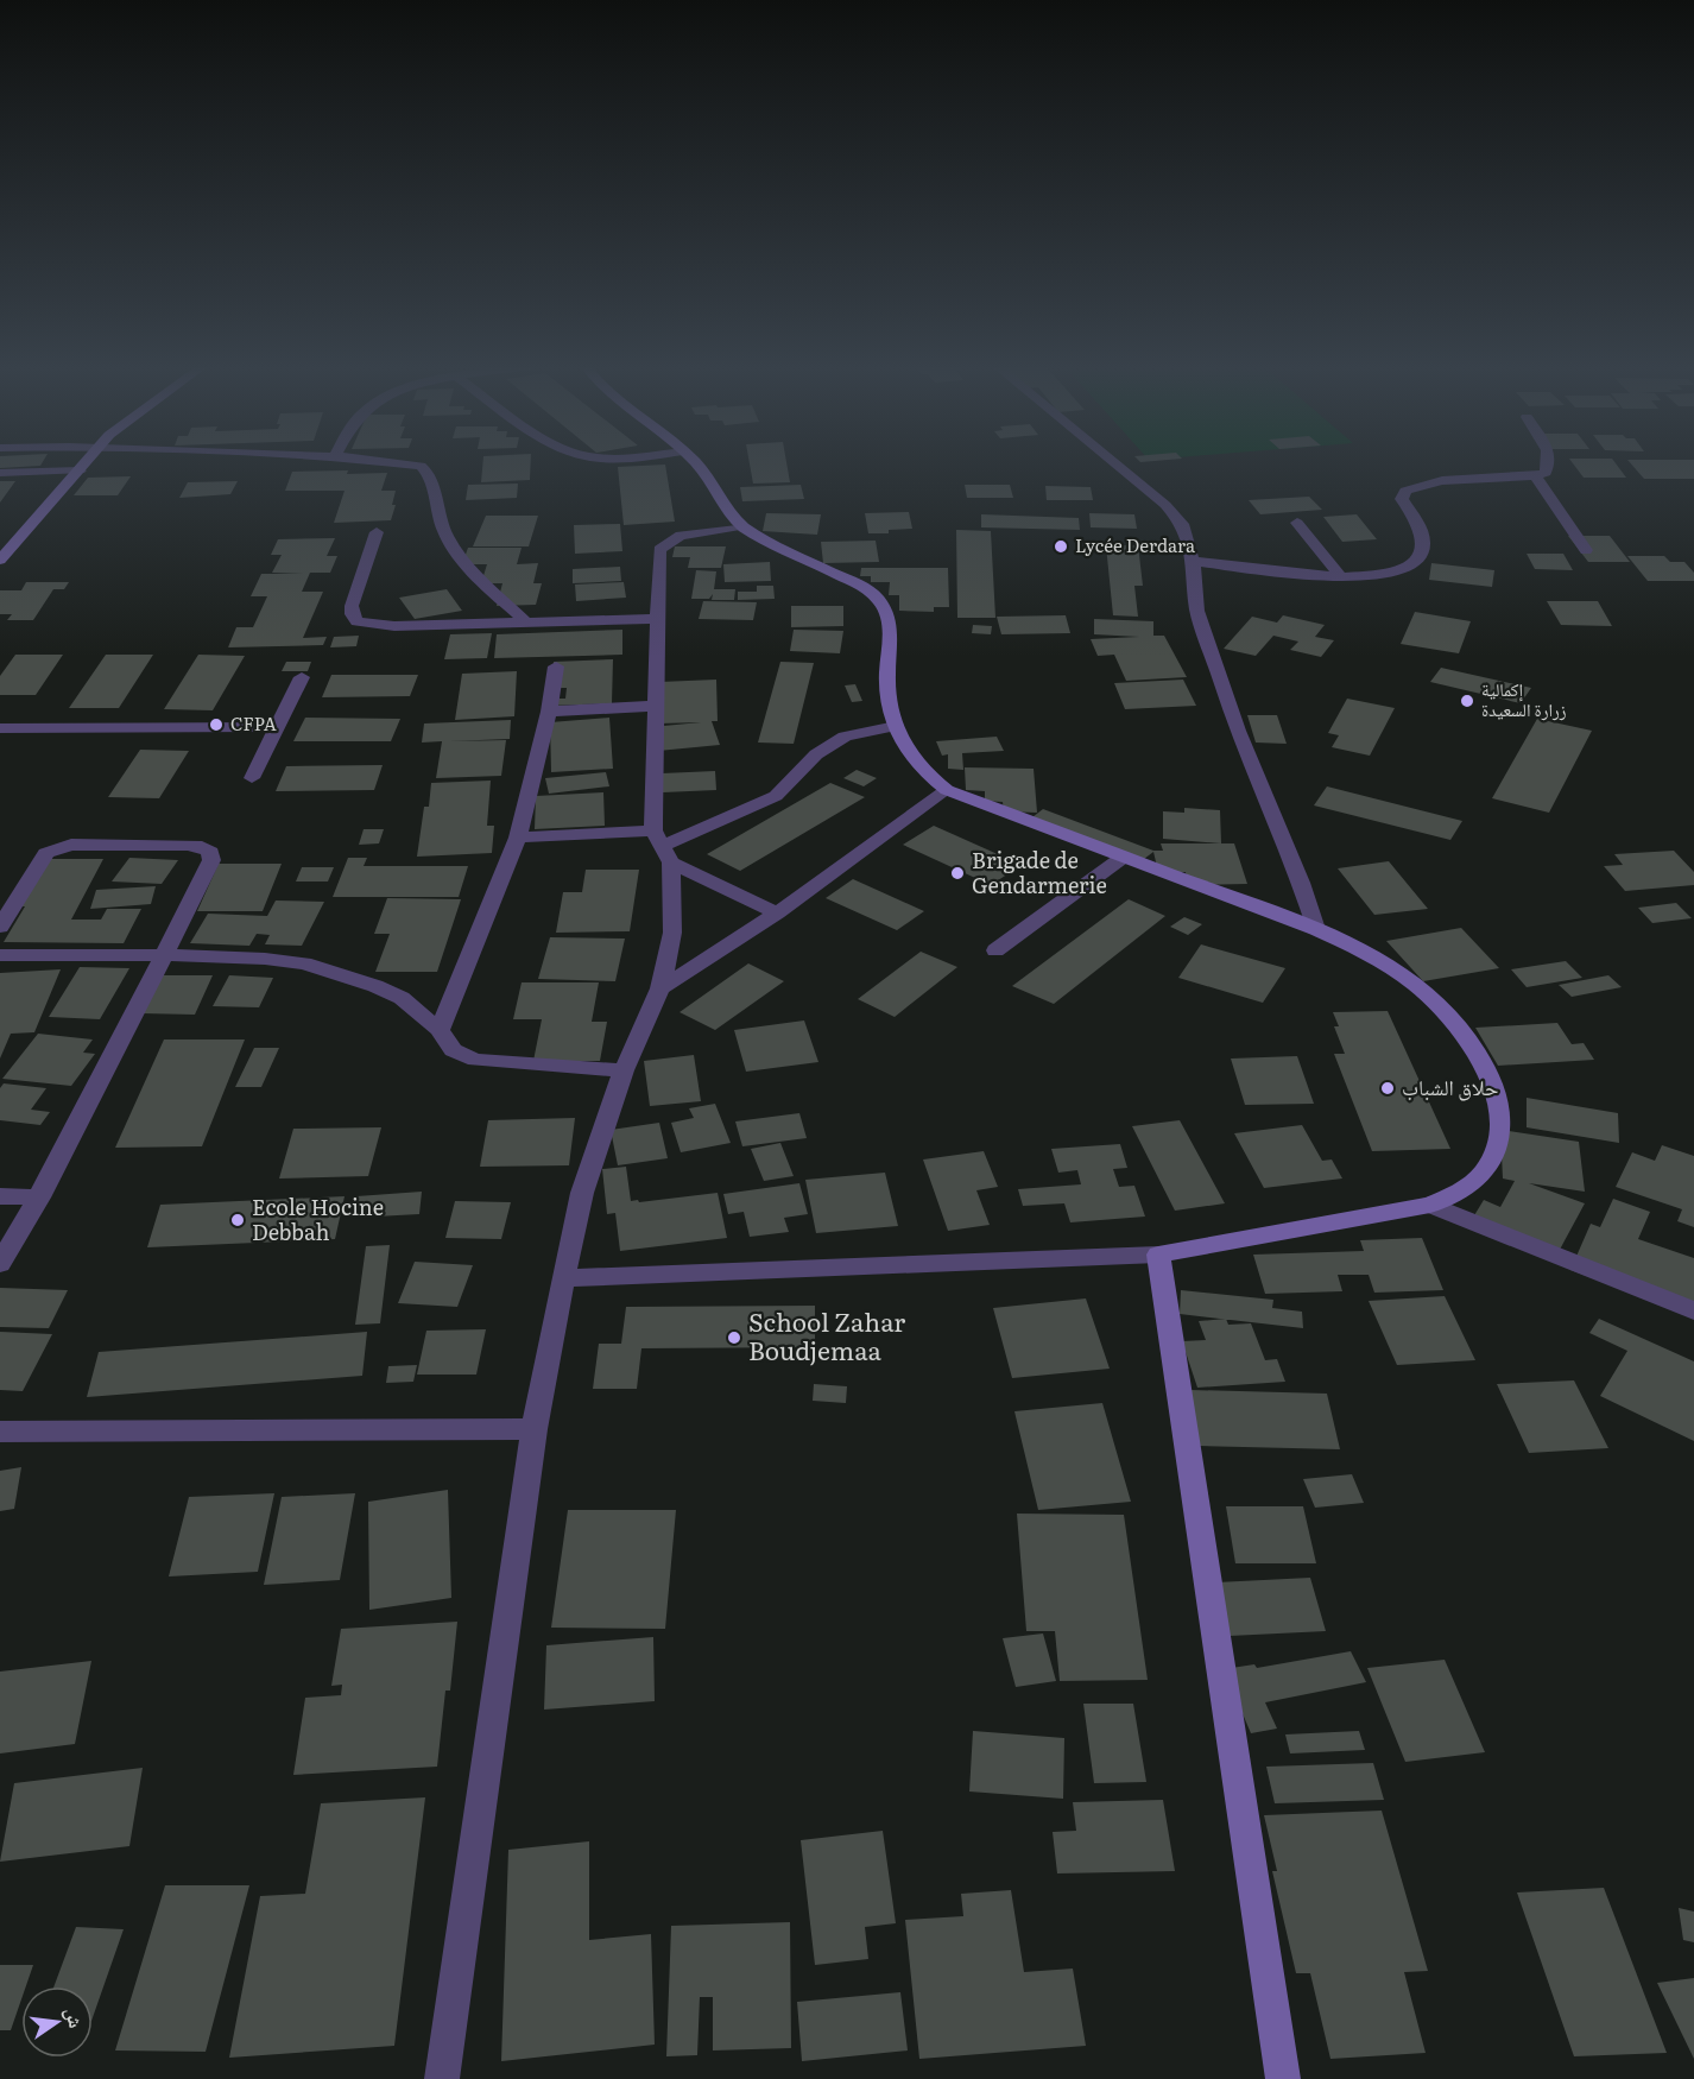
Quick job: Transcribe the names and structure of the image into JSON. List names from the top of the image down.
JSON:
{
  "places": [
    "Lycée Derdara",
    "إكمالية زرارة السعيدة",
    "CFPA",
    "Brigade de Gendarmerie",
    "حلاق الشباب",
    "Ecole Hocine Debbah",
    "School Zahar Boudjemaa"
  ],
  "north": "right"
}
